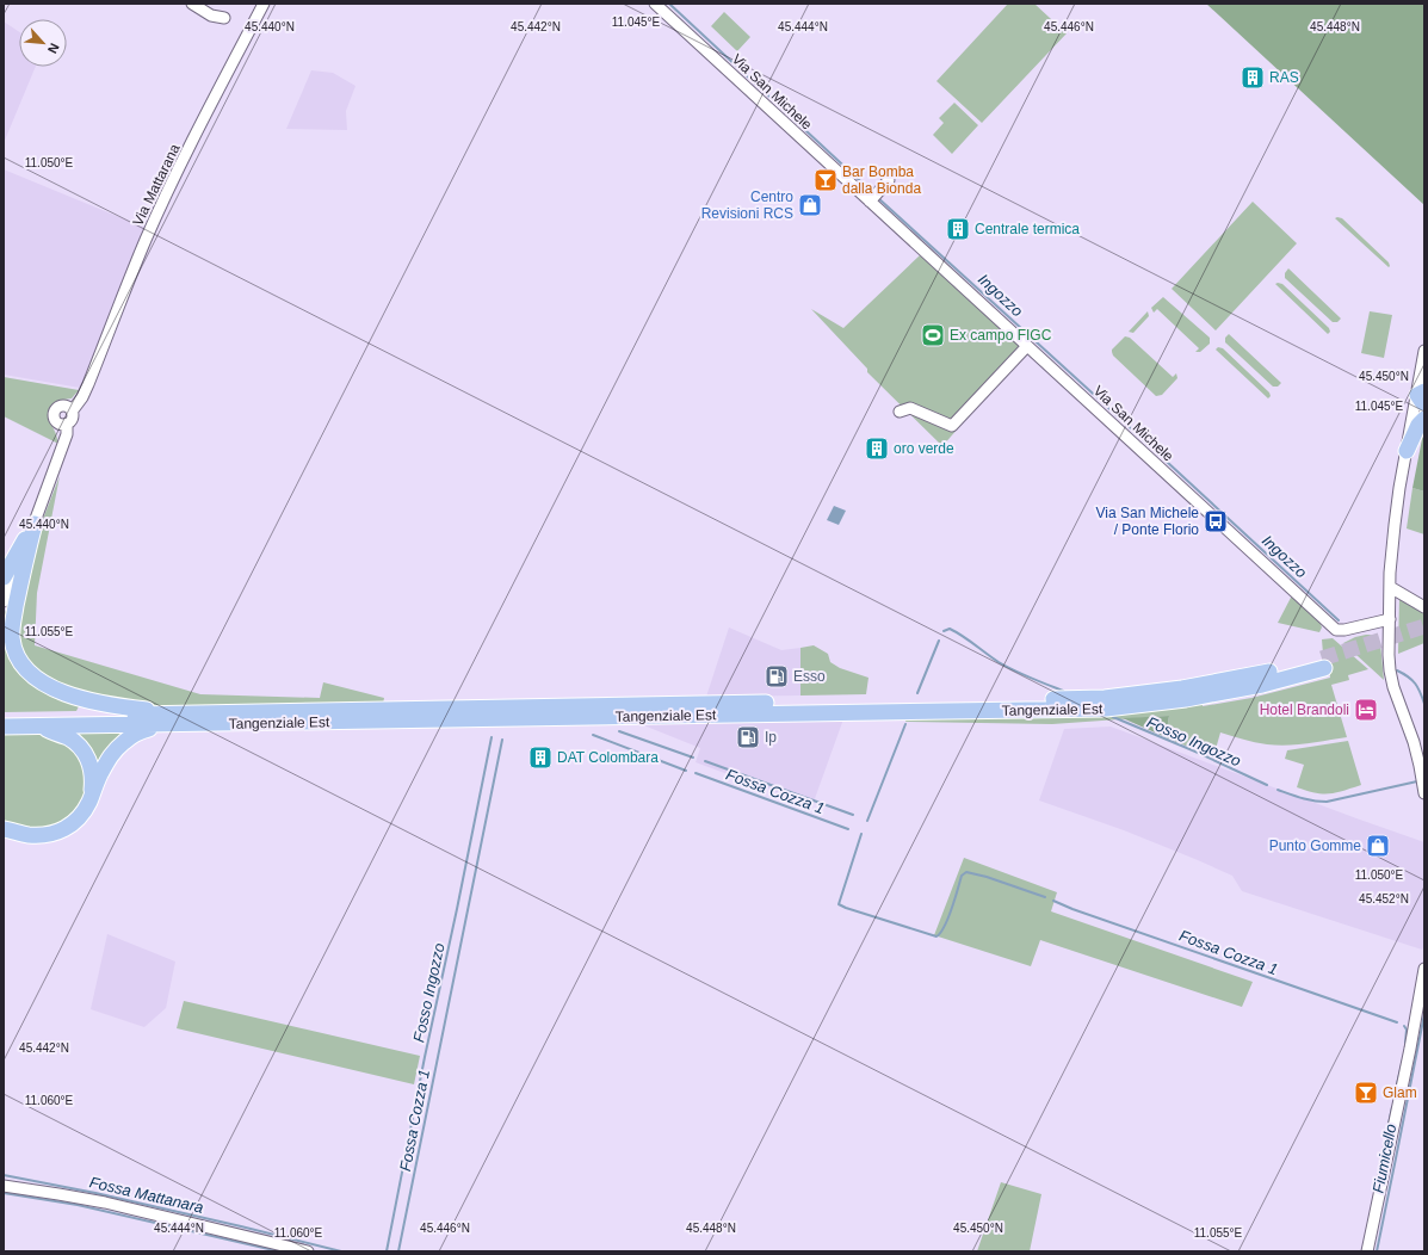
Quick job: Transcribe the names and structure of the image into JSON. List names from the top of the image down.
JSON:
{
  "streets": {
    "highway": ["Tangenziale Est"],
    "street": ["Via San Michele", "Via Mattarana"]
  },
  "water": [
    "Ingozzo",
    "Fosso Ingozzo",
    "Fossa Cozza 1",
    "Fiumicello",
    "Fossa Mattanara"
  ],
  "places": {
    "building": [
      "RAS",
      "Centrale termica",
      "oro verde",
      "DAT Colombara"
    ],
    "bar": ["Bar Bomba dalla Bionda", "Glam"],
    "shop": ["Centro Revisioni RCS", "Punto Gomme"],
    "sports": ["Ex campo FIGC"],
    "bus stop": ["Via San Michele / Ponte Florio"],
    "fuel station": ["Esso", "Ip"],
    "hotel": ["Hotel Brandoli"]
  },
  "north": "bottom right",
  "coordinates": [
    "11.045°E",
    "45.440°N",
    "45.442°N",
    "45.444°N",
    "45.446°N",
    "45.448°N",
    "11.050°E",
    "45.450°N",
    "11.055°E",
    "45.452°N",
    "11.060°E"
  ]
}
